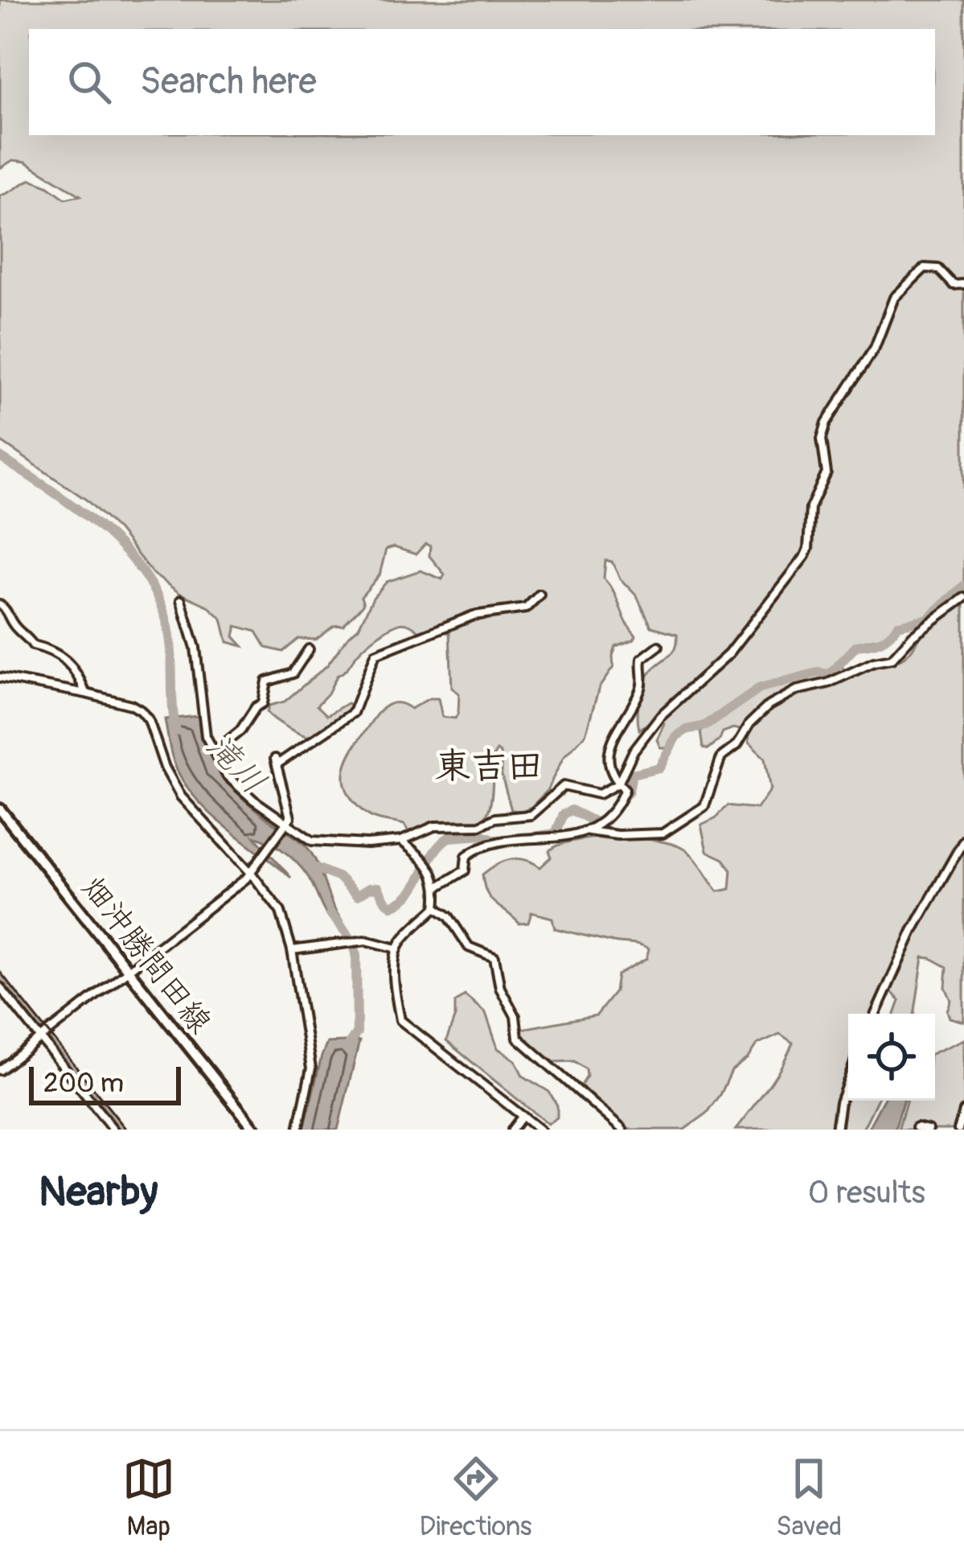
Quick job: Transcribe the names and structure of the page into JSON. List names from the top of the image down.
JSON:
{
  "streets": {
    "main road": ["畑沖勝間田線"]
  },
  "districts": ["東吉田"],
  "water": ["滝川"],
  "scale_bar": "200 m",
  "page": {
    "search": "Search here",
    "scale": "200 m",
    "heading": ["Nearby", "0 results"],
    "nav": ["Map", "Directions", "Saved"]
  }
}
